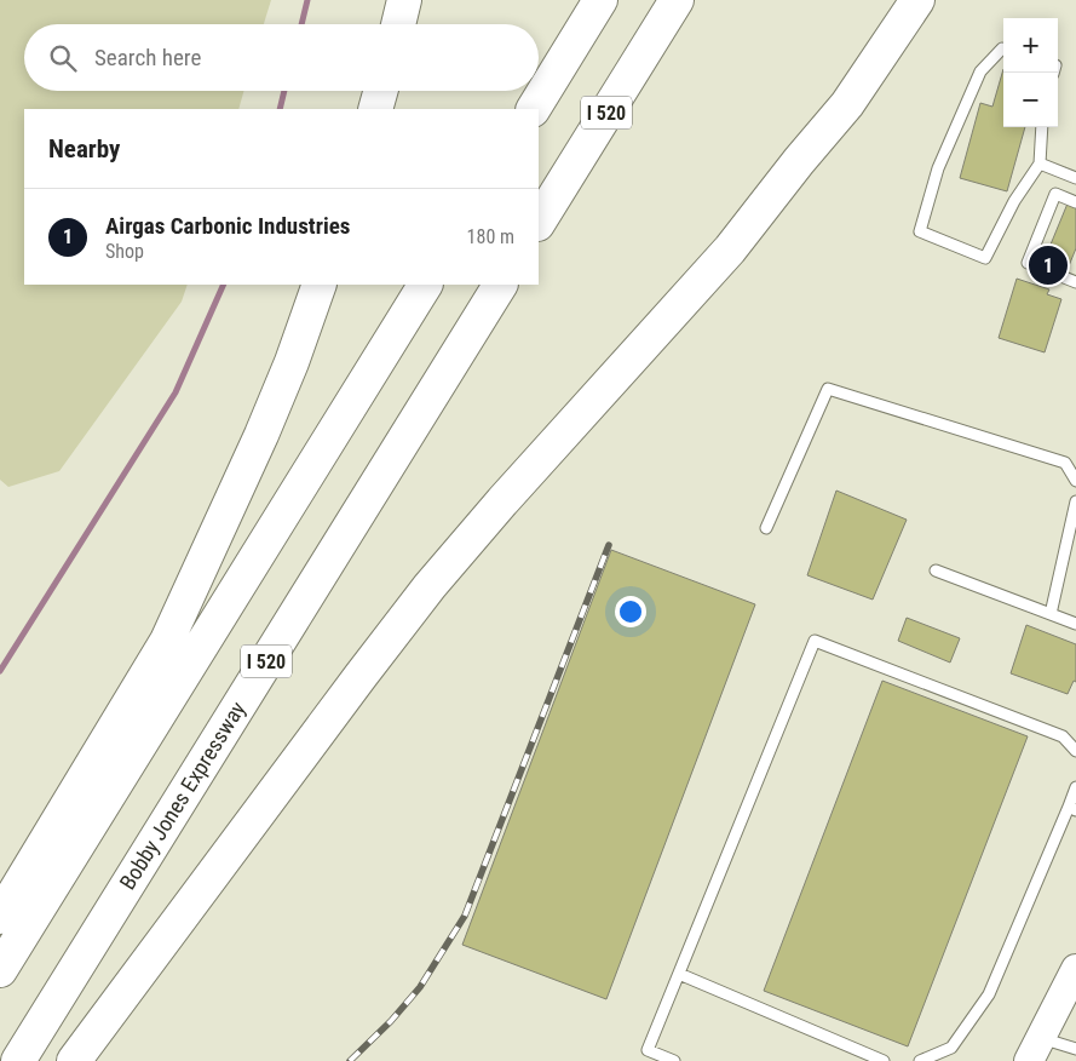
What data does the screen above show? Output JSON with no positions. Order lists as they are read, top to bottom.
{
  "streets": {
    "highway": ["I 520", "Bobby Jones Expressway"]
  },
  "page": {
    "map_buttons": ["+", "−"],
    "search": "Search here",
    "heading": "Nearby",
    "list": [
      {
        "mark": "1",
        "name": "Airgas Carbonic Industries",
        "note": "Shop",
        "value": "180 m"
      }
    ],
    "pins": "1"
  }
}
